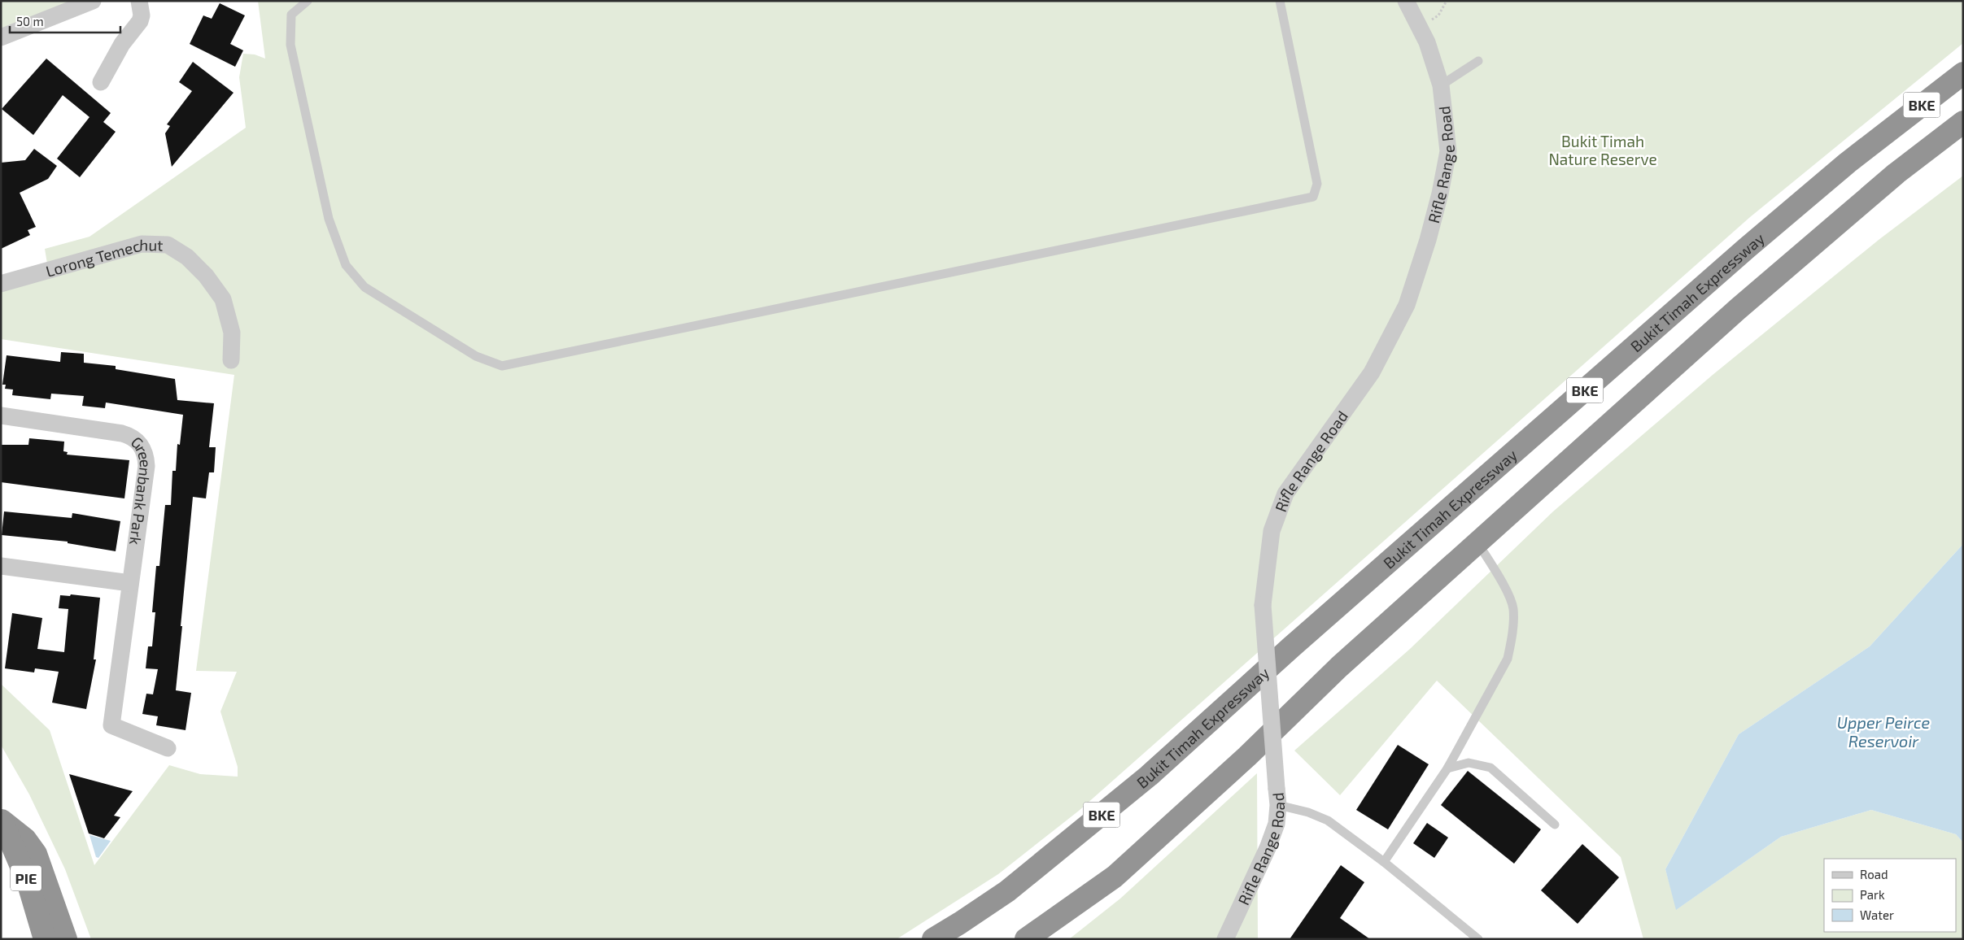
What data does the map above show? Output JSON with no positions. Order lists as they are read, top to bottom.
{
  "streets": {
    "highway": ["BKE", "Bukit Timah Expressway", "PIE"],
    "street": ["Rifle Range Road", "Lorong Temechut", "Greenbank Park"]
  },
  "water": ["Upper Peirce Reservoir"],
  "parks": ["Bukit Timah Nature Reserve"],
  "legend": ["Road", "Park", "Water"],
  "scale_bar": "50 m"
}
